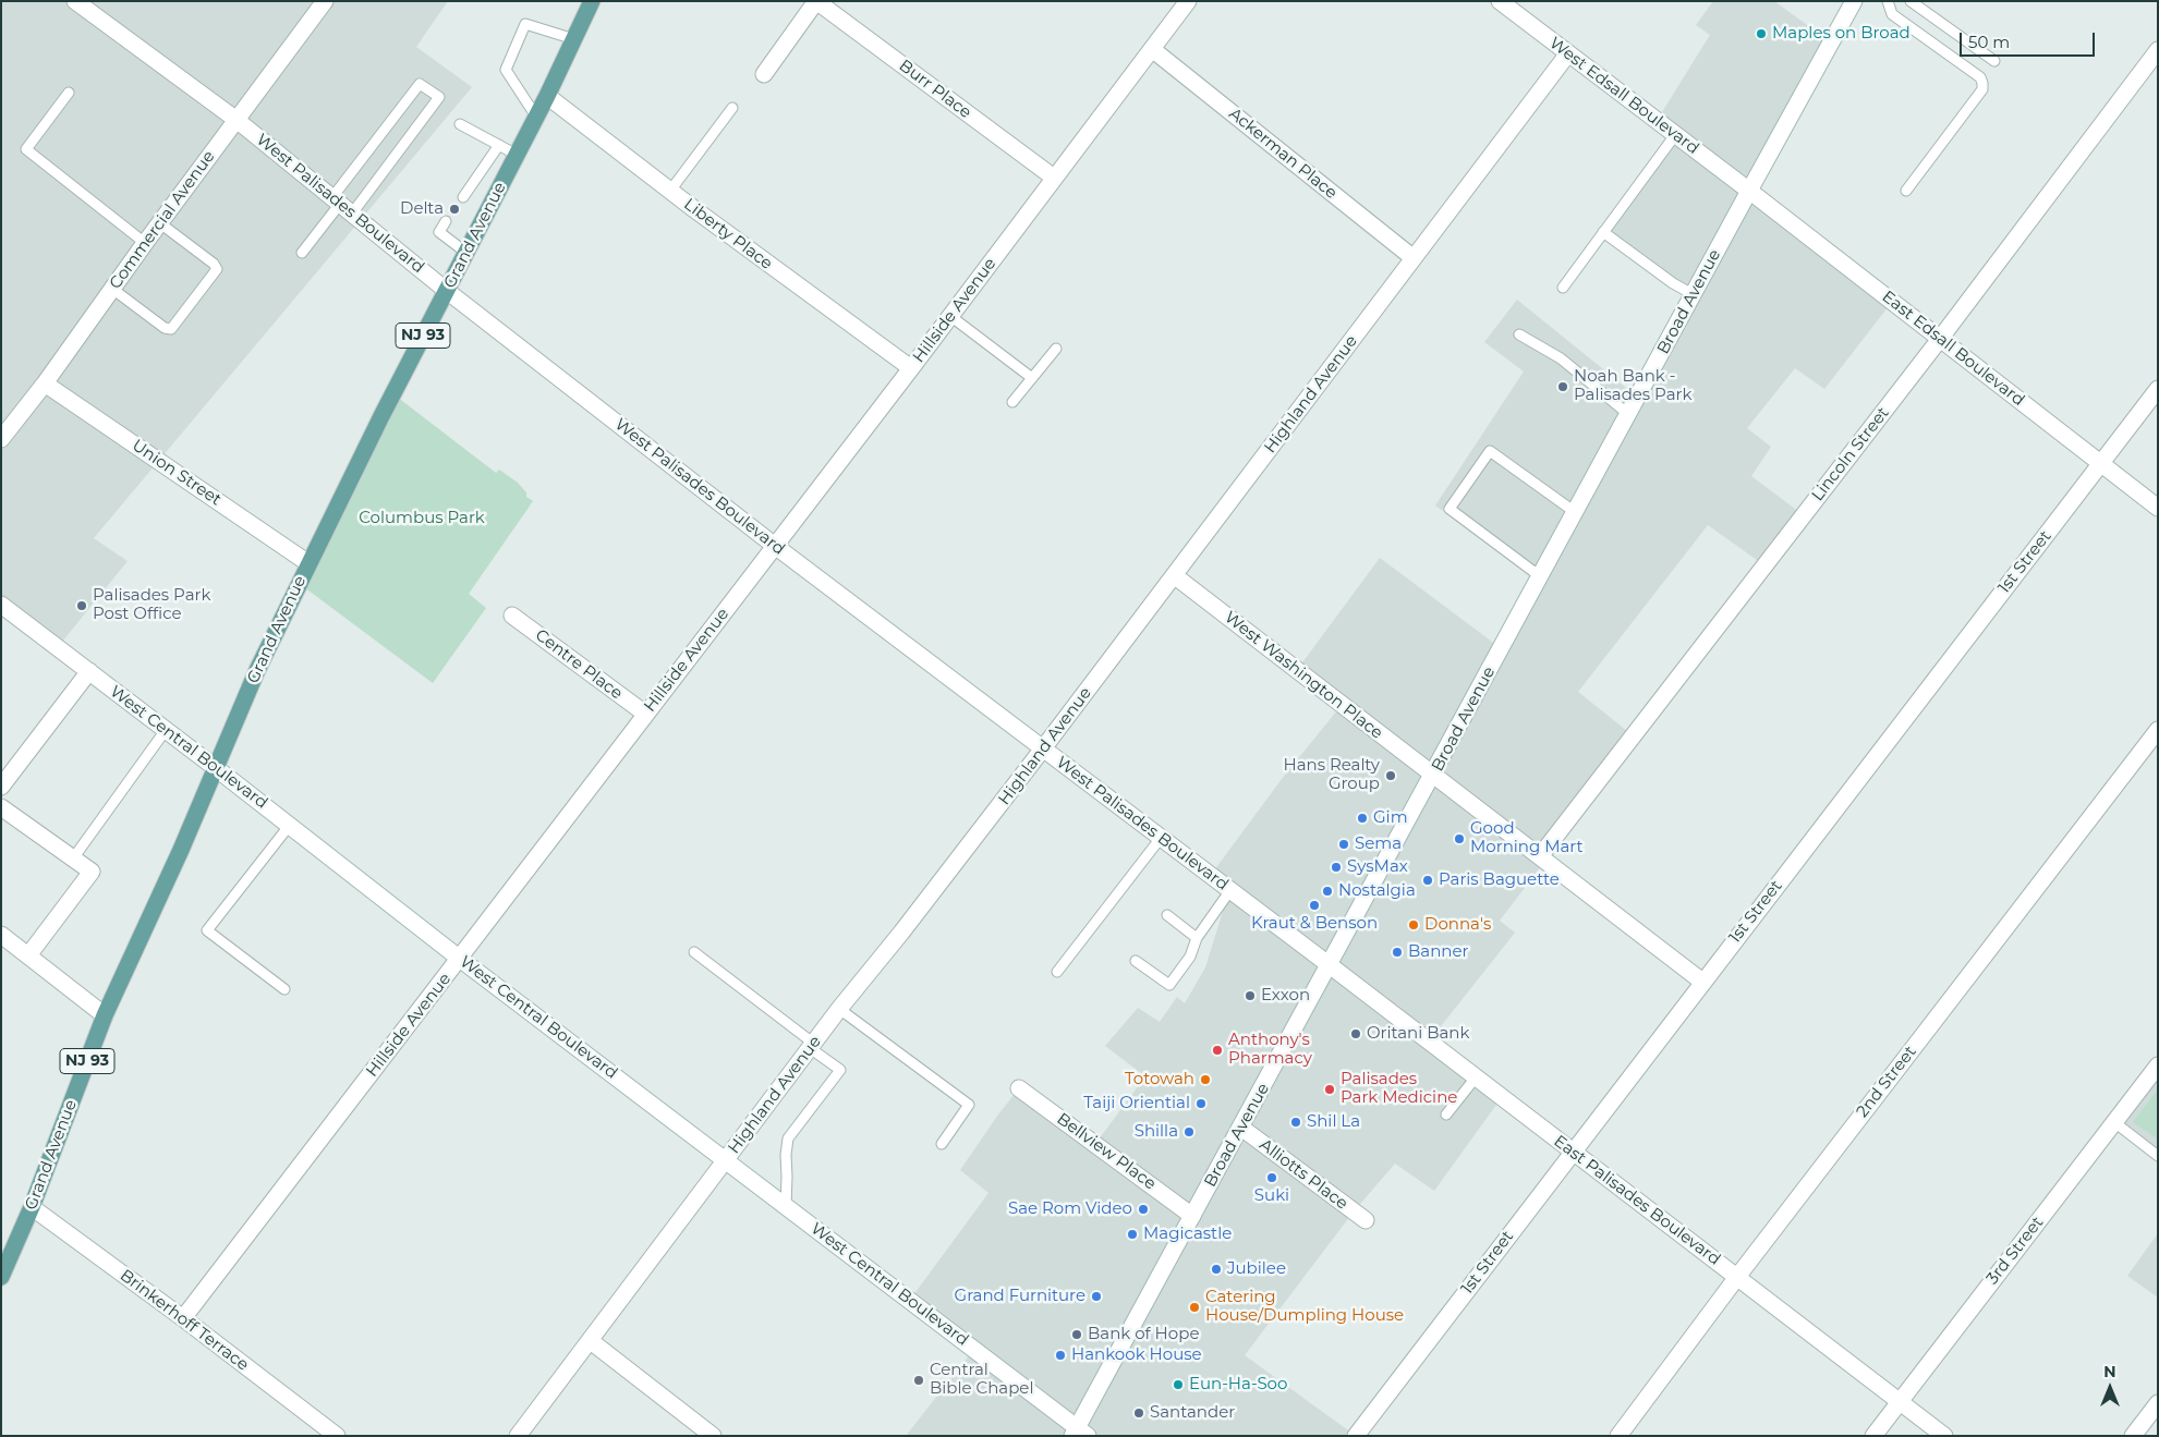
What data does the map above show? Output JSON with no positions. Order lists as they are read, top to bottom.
{
  "streets": {
    "main road": ["Grand Avenue", "NJ 93"],
    "street": [
      "Burr Place",
      "West Edsall Boulevard",
      "Ackerman Place",
      "West Palisades Boulevard",
      "Commercial Avenue",
      "Liberty Place",
      "Broad Avenue",
      "Hillside Avenue",
      "East Edsall Boulevard",
      "Highland Avenue",
      "Lincoln Street",
      "Union Street",
      "1st Street",
      "Centre Place",
      "West Washington Place",
      "West Central Boulevard",
      "2nd Street",
      "Bellview Place",
      "Alliotts Place",
      "East Palisades Boulevard",
      "3rd Street",
      "Brinkerhoff Terrace"
    ]
  },
  "crossings": [
    ["Burr Place", "Hillside Avenue"],
    ["West Edsall Boulevard", "Broad Avenue"],
    ["West Edsall Boulevard", "East Edsall Boulevard"],
    ["West Edsall Boulevard", "Highland Avenue"],
    ["Ackerman Place", "Hillside Avenue"],
    ["Ackerman Place", "Highland Avenue"],
    ["West Palisades Boulevard", "Commercial Avenue"],
    ["West Palisades Boulevard", "Grand Avenue"],
    ["West Palisades Boulevard", "Broad Avenue"],
    ["West Palisades Boulevard", "Hillside Avenue"],
    ["West Palisades Boulevard", "Highland Avenue"],
    ["West Palisades Boulevard", "East Palisades Boulevard"],
    ["Commercial Avenue", "Union Street"],
    ["Liberty Place", "Grand Avenue"],
    ["Liberty Place", "Hillside Avenue"],
    ["Grand Avenue", "Union Street"],
    ["Grand Avenue", "West Central Boulevard"],
    ["Grand Avenue", "Brinkerhoff Terrace"],
    ["Broad Avenue", "East Edsall Boulevard"],
    ["Broad Avenue", "West Washington Place"],
    ["Broad Avenue", "West Central Boulevard"],
    ["Broad Avenue", "Bellview Place"],
    ["Broad Avenue", "Alliotts Place"],
    ["Broad Avenue", "East Palisades Boulevard"],
    ["Hillside Avenue", "Centre Place"],
    ["Hillside Avenue", "West Central Boulevard"],
    ["Hillside Avenue", "Brinkerhoff Terrace"],
    ["East Edsall Boulevard", "Lincoln Street"],
    ["East Edsall Boulevard", "1st Street"],
    ["Highland Avenue", "West Washington Place"],
    ["Highland Avenue", "West Central Boulevard"],
    ["Lincoln Street", "West Washington Place"],
    ["1st Street", "West Washington Place"],
    ["1st Street", "East Palisades Boulevard"],
    ["2nd Street", "East Palisades Boulevard"],
    ["East Palisades Boulevard", "3rd Street"]
  ],
  "parks": ["Columbus Park"],
  "places": [
    "Maples on Broad",
    "Delta",
    "Noah Bank - Palisades Park",
    "Palisades Park Post Office",
    "Hans Realty Group",
    "Gim",
    "Good Morning Mart",
    "Sema",
    "SysMax",
    "Paris Baguette",
    "Nostalgia",
    "Kraut & Benson",
    "Donna's",
    "Banner",
    "Exxon",
    "Oritani Bank",
    "Anthony's Pharmacy",
    "Totowah",
    "Palisades Park Medicine",
    "Taiji Oriential",
    "Shil La",
    "Shilla",
    "Suki",
    "Sae Rom Video",
    "Magicastle",
    "Jubilee",
    "Grand Furniture",
    "Catering House/Dumpling House",
    "Bank of Hope",
    "Hankook House",
    "Central Bible Chapel",
    "Eun-Ha-Soo",
    "Santander"
  ],
  "scale_bar": "50 m",
  "north": "top"
}
